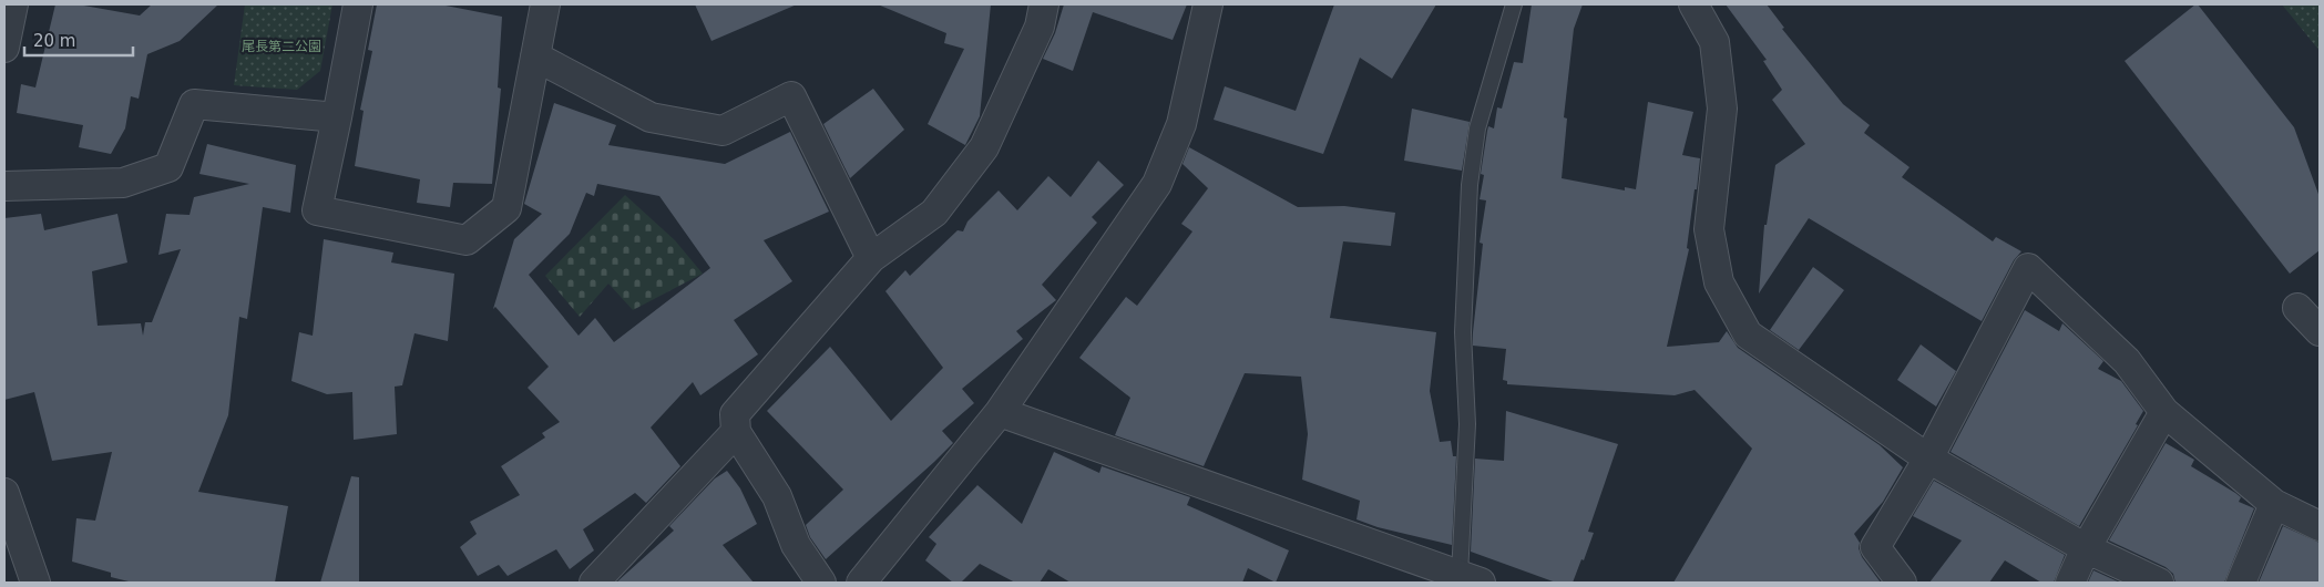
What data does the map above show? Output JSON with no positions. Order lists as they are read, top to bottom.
{
  "parks": ["尾長第二公園"],
  "scale_bar": "20 m"
}
